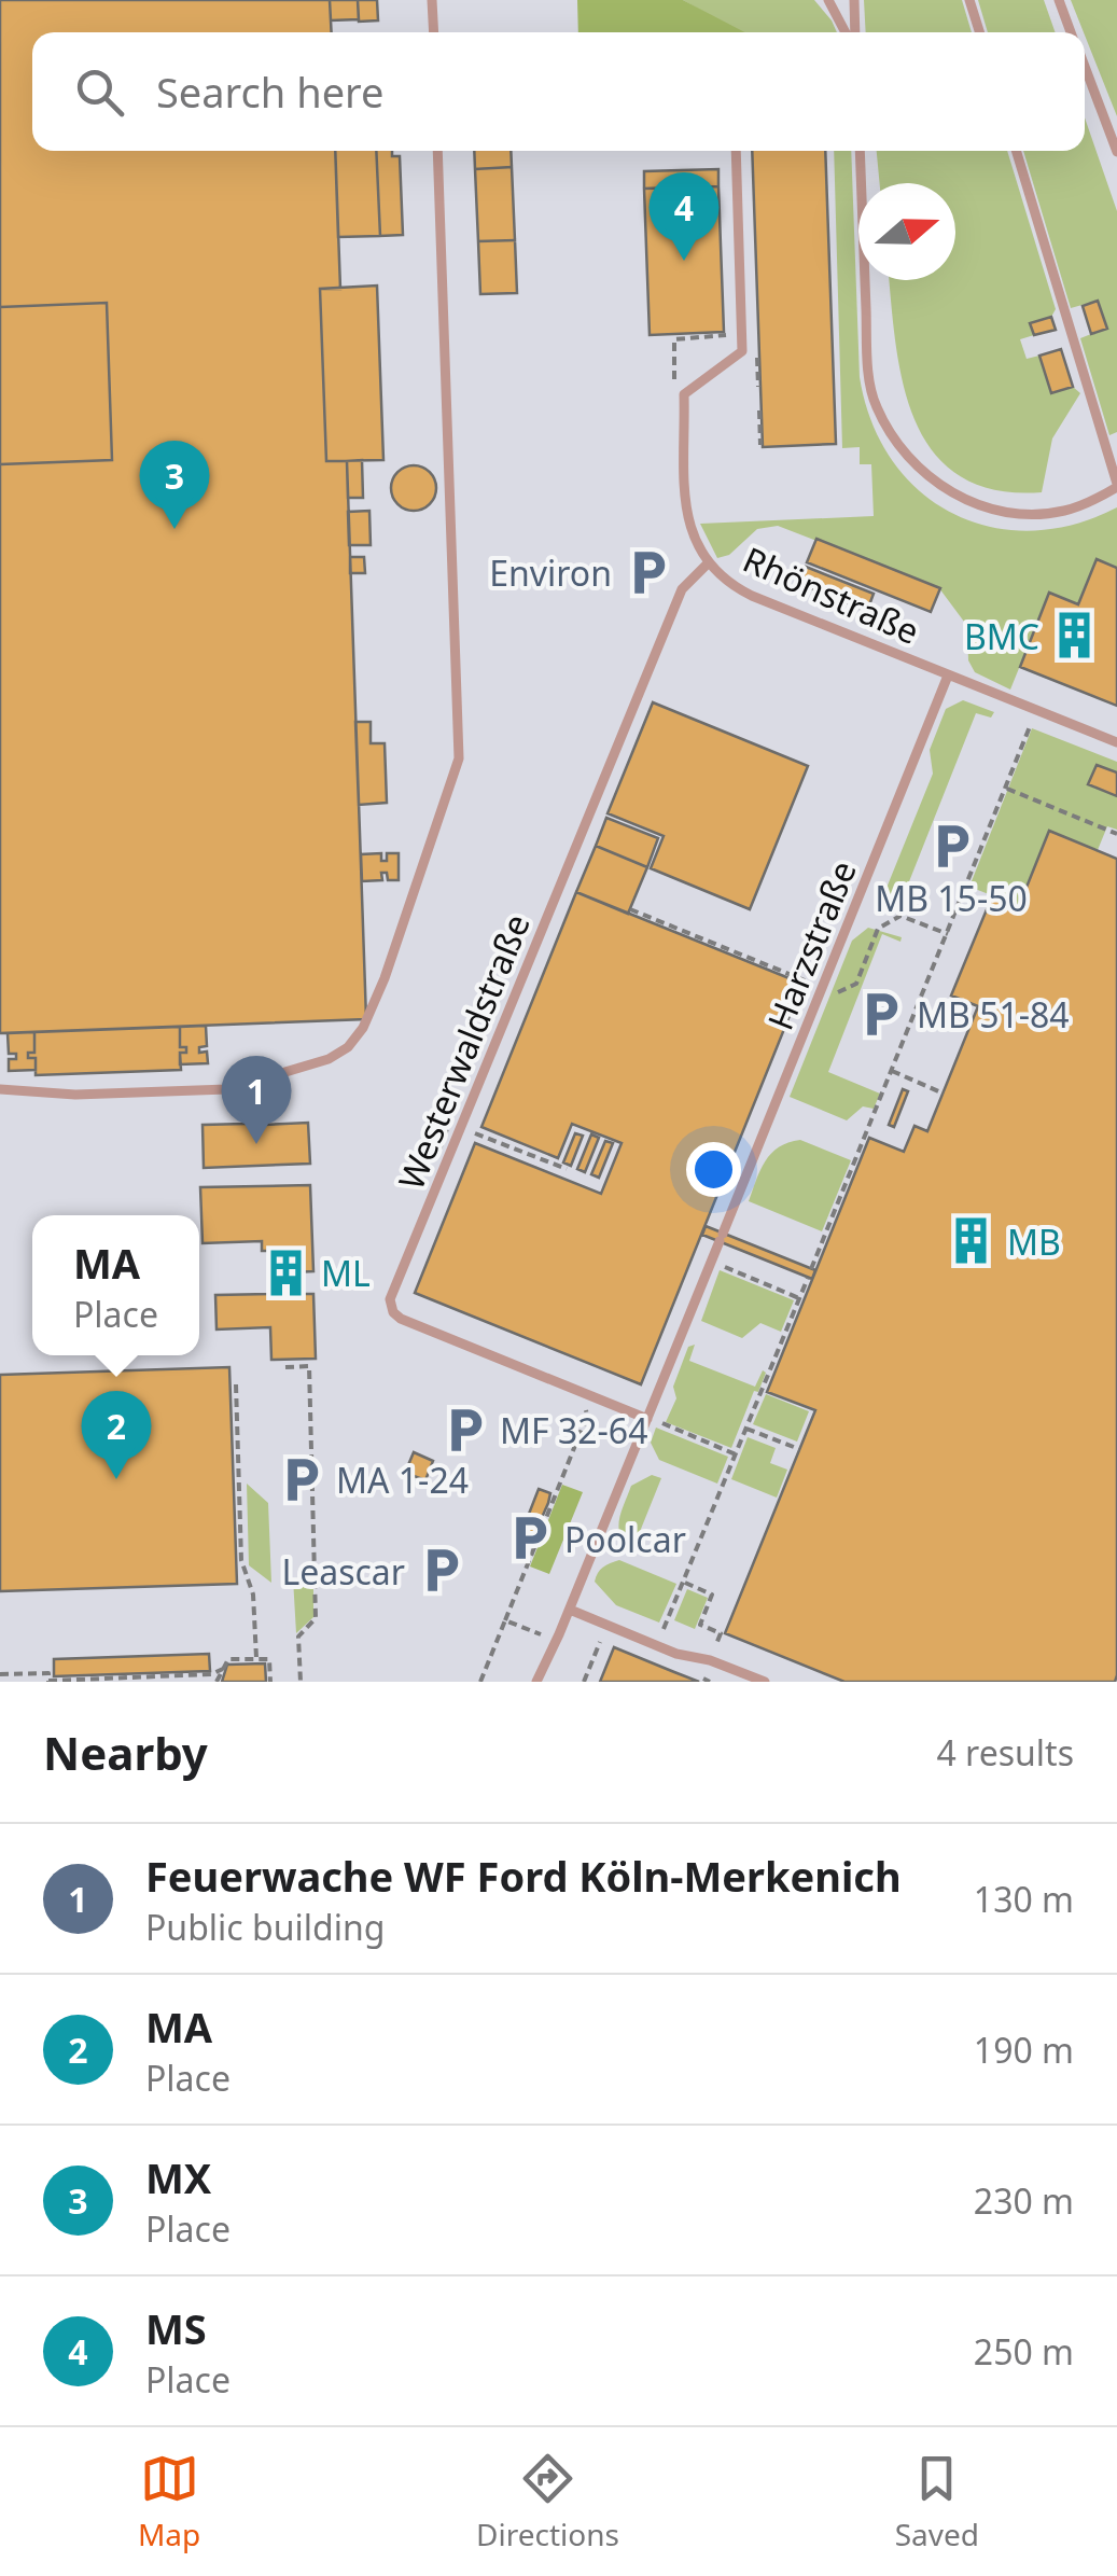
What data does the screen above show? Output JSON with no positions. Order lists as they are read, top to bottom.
{
  "streets": {
    "lane": ["Rhönstraße", "Harzstraße", "Westerwaldstraße"]
  },
  "crossings": [
    ["Rhönstraße", "Harzstraße"],
    ["Rhönstraße", "Westerwaldstraße"],
    ["Harzstraße", "Westerwaldstraße"]
  ],
  "places": {
    "parking": [
      "Environ",
      "MB 15-50",
      "MB 51-84",
      "MF 32-64",
      "MA 1-24",
      "Poolcar",
      "Leascar"
    ],
    "building": ["BMC", "MB", "ML"]
  },
  "north": "right",
  "page": {
    "search": "Search here",
    "pins": [
      "4",
      "3",
      "1",
      "2"
    ],
    "popup": ["MA", "Place"],
    "heading": ["Nearby", "4 results"],
    "list": [
      {
        "mark": "1",
        "name": "Feuerwache WF Ford Köln-Merkenich",
        "note": "Public building",
        "value": "130 m"
      },
      {
        "mark": "2",
        "name": "MA",
        "note": "Place",
        "value": "190 m"
      },
      {
        "mark": "3",
        "name": "MX",
        "note": "Place",
        "value": "230 m"
      },
      {
        "mark": "4",
        "name": "MS",
        "note": "Place",
        "value": "250 m"
      }
    ],
    "nav": ["Map", "Directions", "Saved"]
  }
}
